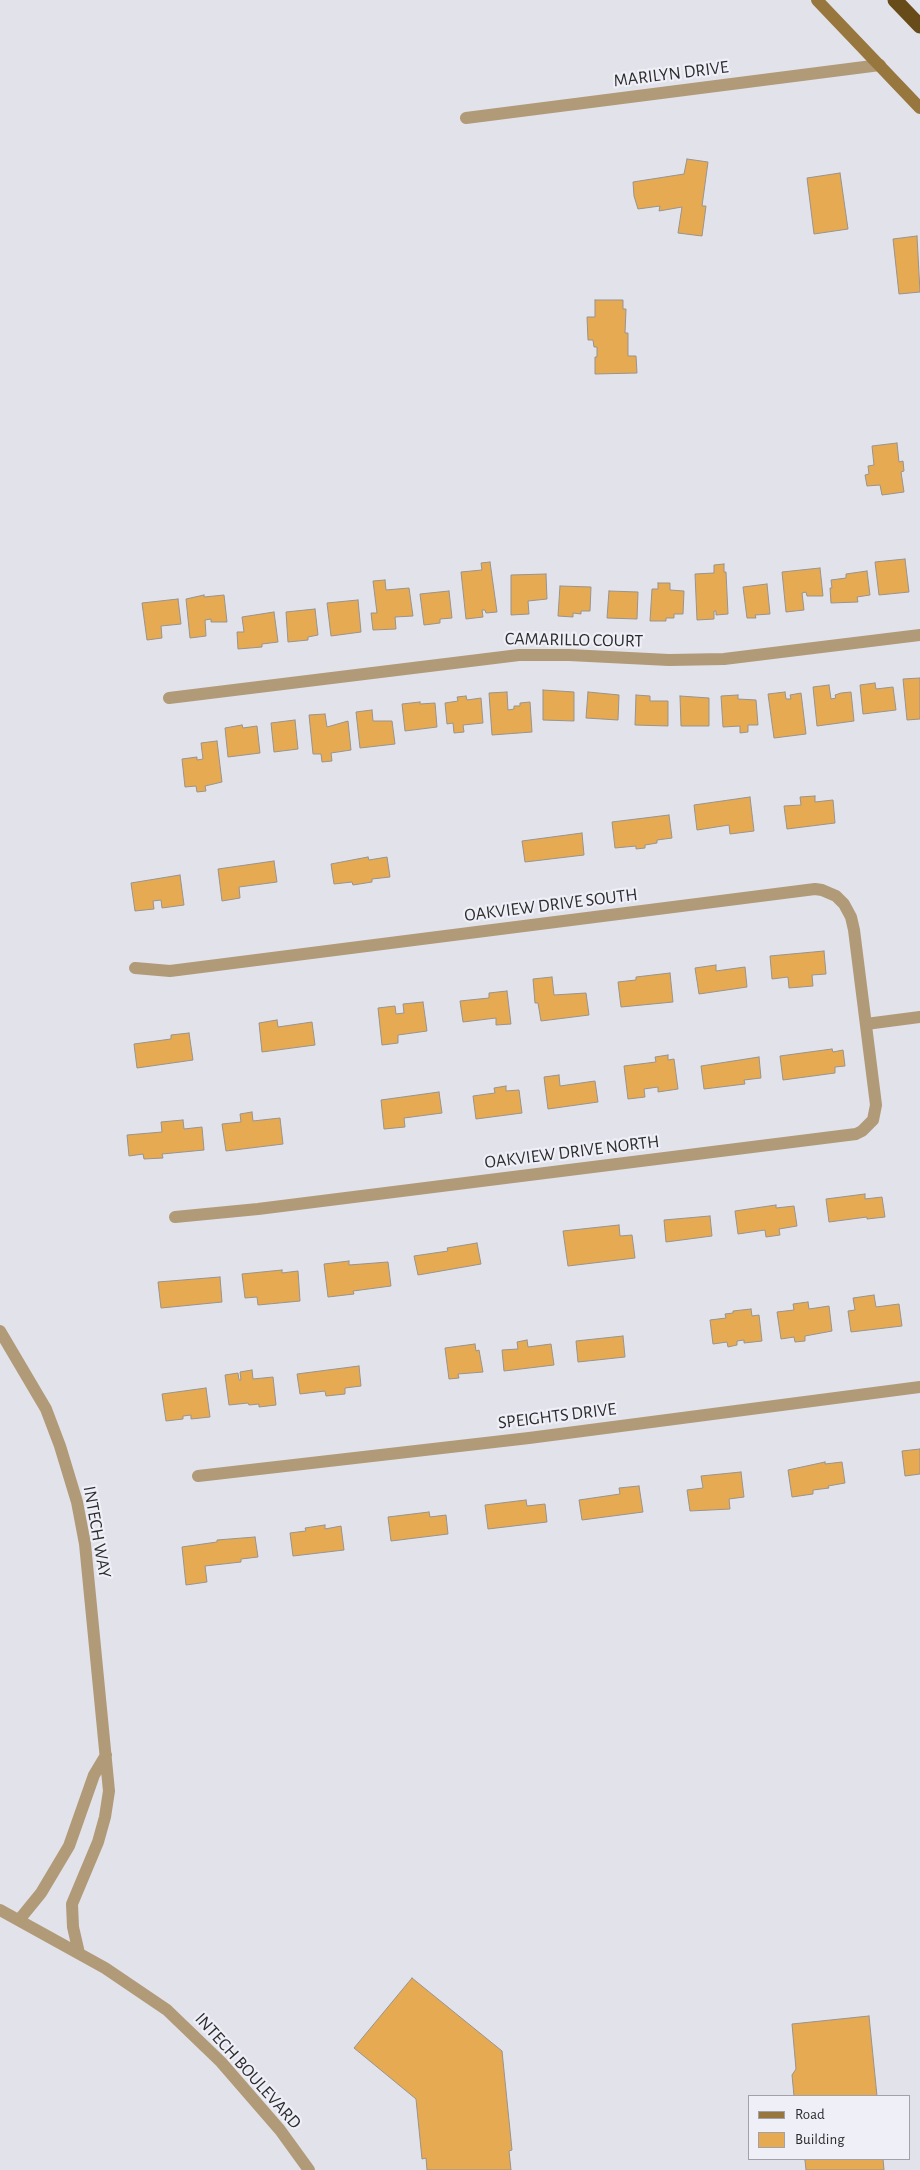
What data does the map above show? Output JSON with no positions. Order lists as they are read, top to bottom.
{
  "streets": {
    "street": [
      "MARILYN DRIVE",
      "CAMARILLO COURT",
      "OAKVIEW DRIVE SOUTH",
      "OAKVIEW DRIVE NORTH",
      "SPEIGHTS DRIVE",
      "INTECH WAY",
      "INTECH BOULEVARD"
    ]
  },
  "crossings": [
    ["OAKVIEW DRIVE SOUTH", "OAKVIEW DRIVE NORTH"],
    ["INTECH WAY", "INTECH BOULEVARD"]
  ],
  "legend": ["Road", "Building"]
}
